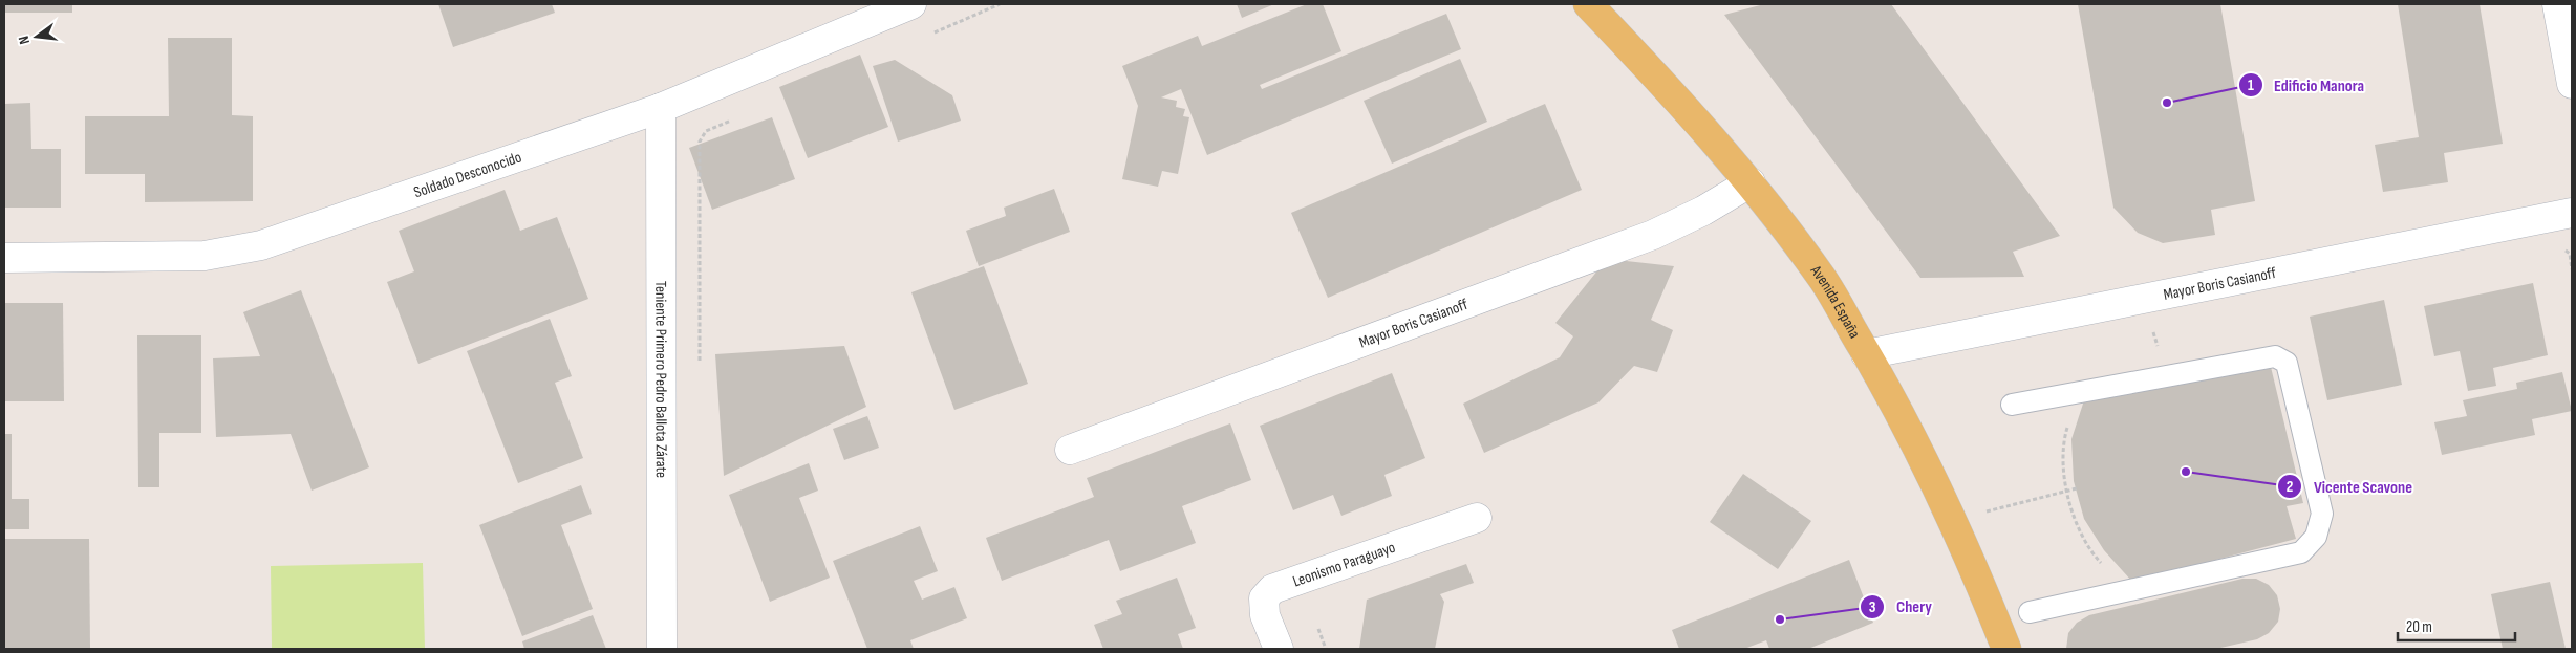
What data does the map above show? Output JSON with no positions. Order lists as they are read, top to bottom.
{
  "streets": {
    "main road": ["Avenida España"],
    "street": [
      "Soldado Desconocido",
      "Mayor Boris Casianoff",
      "Teniente Primero Pedro Ballota Zárate",
      "Leonismo Paraguayo"
    ]
  },
  "crossings": [
    ["Soldado Desconocido", "Teniente Primero Pedro Ballota Zárate"],
    ["Mayor Boris Casianoff", "Avenida España"]
  ],
  "places": ["Edificio Manora", "Vicente Scavone", "Chery"],
  "scale_bar": "20 m",
  "north": "left"
}
